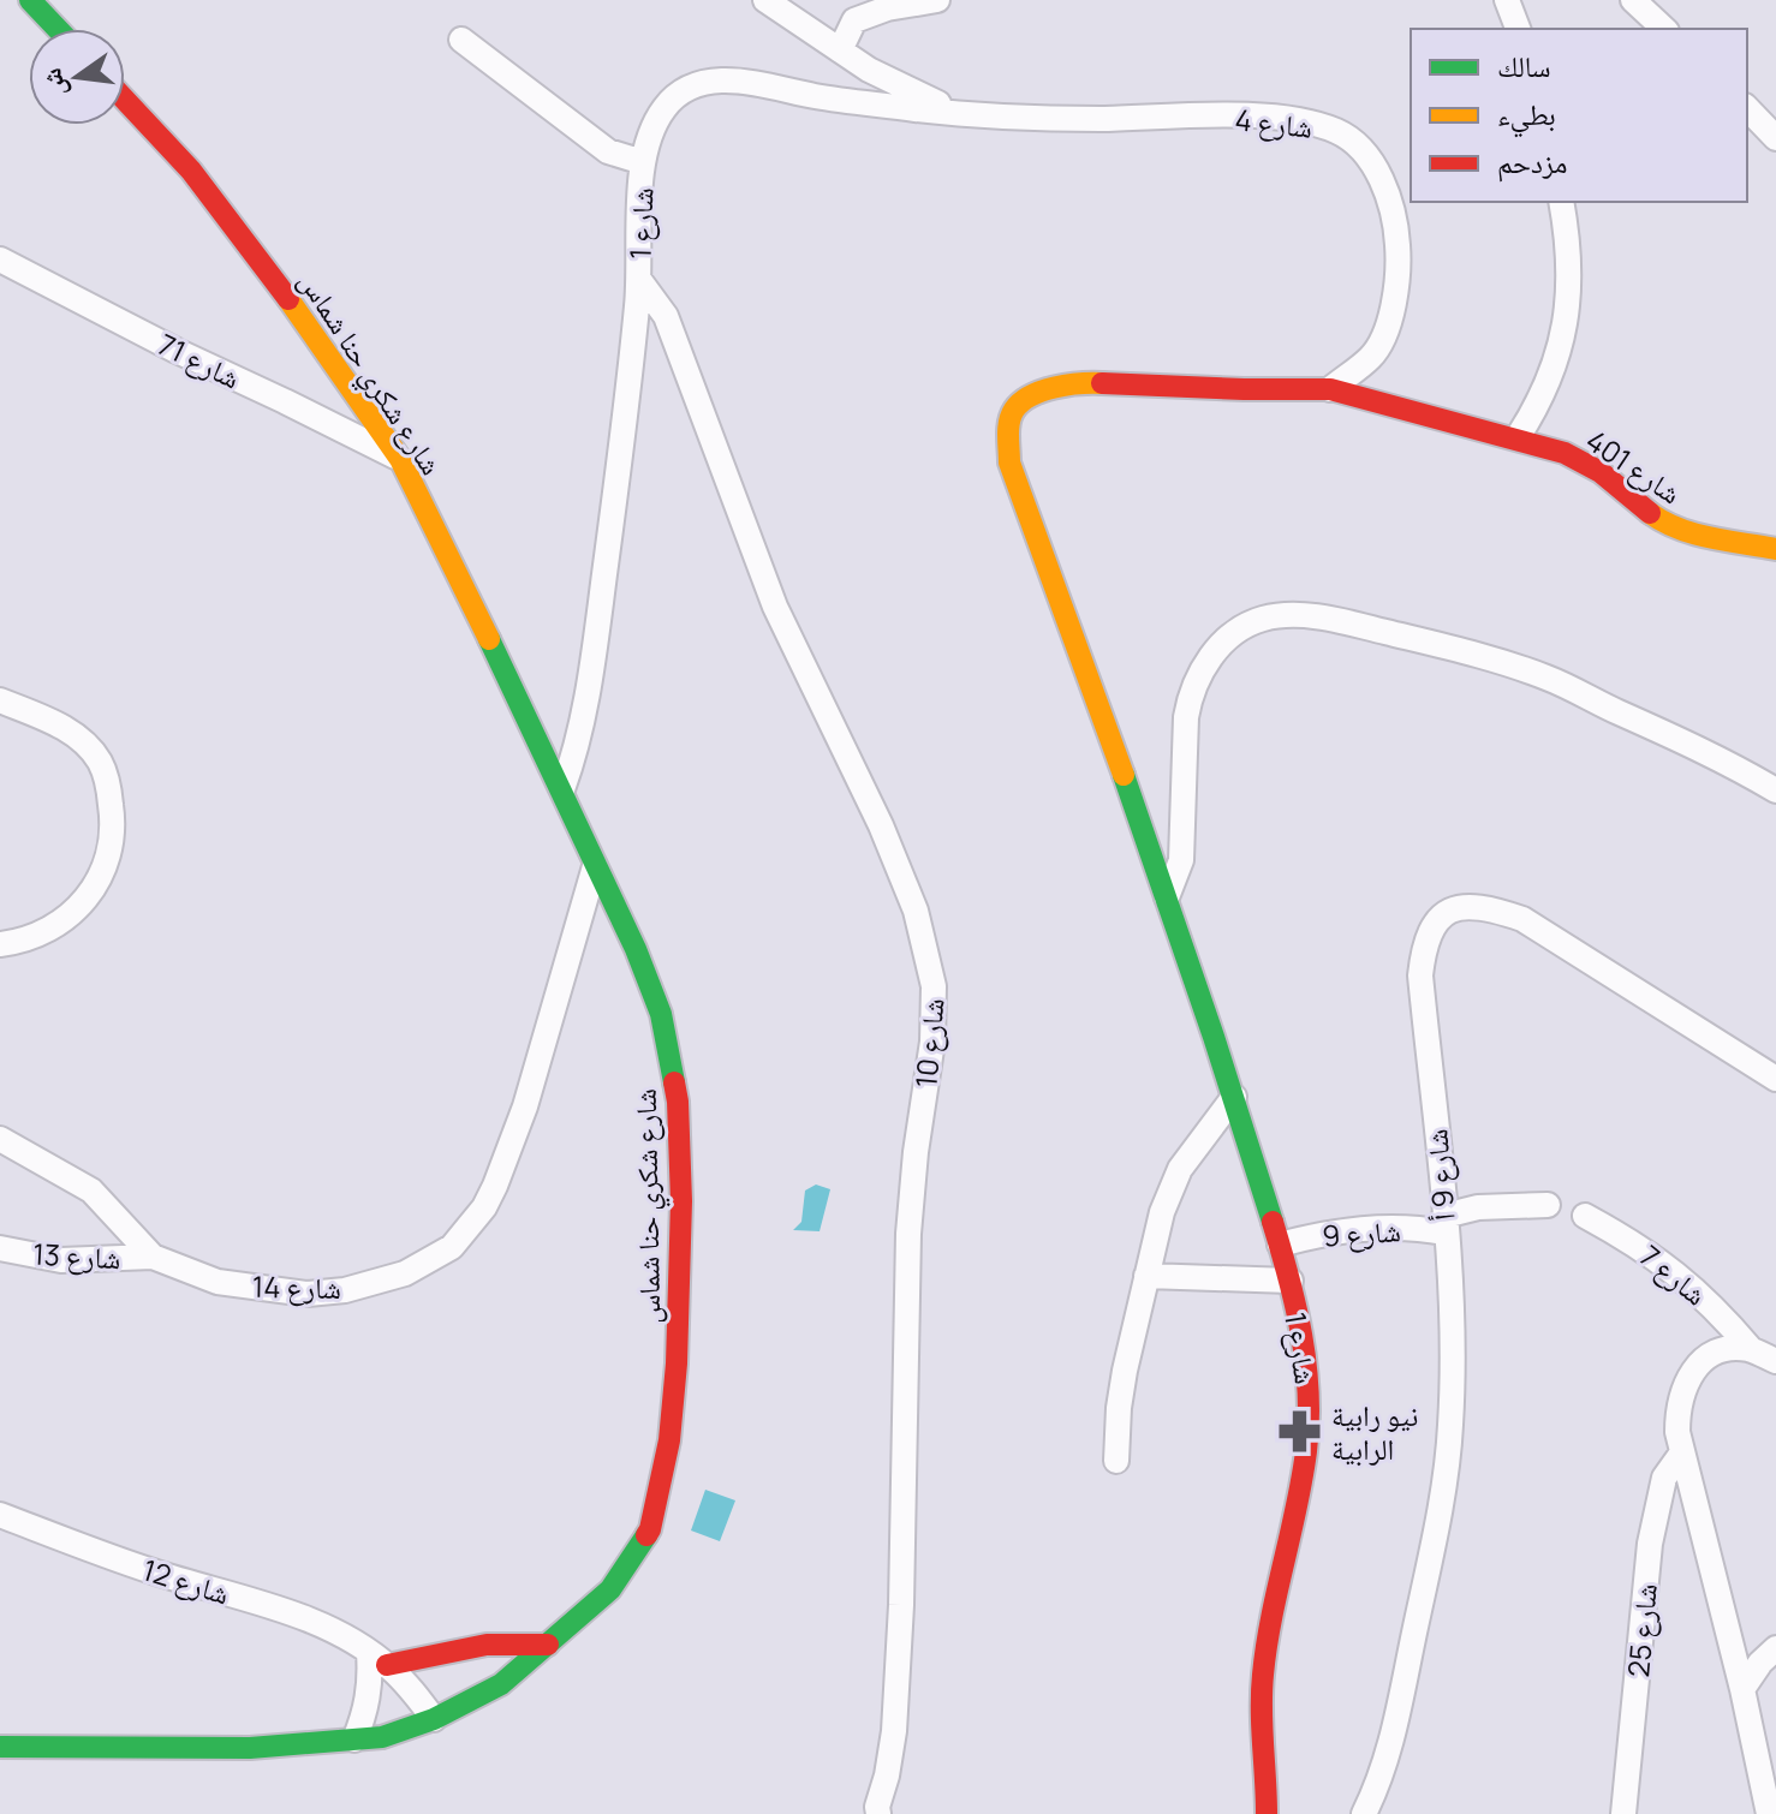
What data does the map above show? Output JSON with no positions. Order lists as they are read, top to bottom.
{
  "streets": {
    "street": [
      "شارع 4",
      "شارع 1",
      "شارع 71",
      "شارع شكري حنا شماس",
      "شارع 401",
      "شارع 10",
      "شارع 9 أ",
      "شارع 9",
      "شارع 13",
      "شارع 7",
      "شارع 14",
      "شارع 12",
      "شارع 25"
    ]
  },
  "crossings": [
    ["شارع 4", "شارع 1"],
    ["شارع 4", "شارع 401"],
    ["شارع 1", "شارع شكري حنا شماس"],
    ["شارع 1", "شارع 401"],
    ["شارع 1", "شارع 10"],
    ["شارع 1", "شارع 9"],
    ["شارع 71", "شارع شكري حنا شماس"],
    ["شارع شكري حنا شماس", "شارع 14"],
    ["شارع شكري حنا شماس", "شارع 12"],
    ["شارع 9 أ", "شارع 9"],
    ["شارع 13", "شارع 14"]
  ],
  "places": {
    "pharmacy": ["نيو رابية الرابية"]
  },
  "legend": ["سالك", "بطيء", "مزدحم"],
  "north": "left"
}
